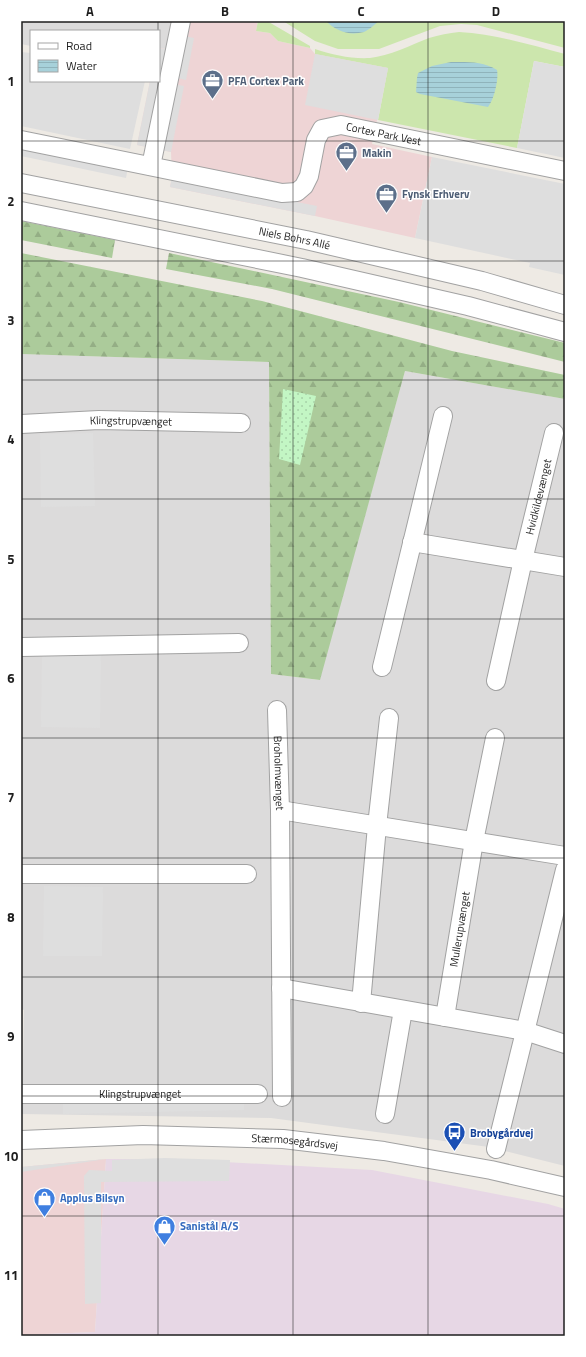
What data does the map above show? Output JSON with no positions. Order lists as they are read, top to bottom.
{
  "streets": {
    "street": [
      "Cortex Park Vest",
      "Niels Bohrs Allé",
      "Klingstrupvænget",
      "Hvidkildevænget",
      "Broholmvænget",
      "Mullerupvænget",
      "Stærmosegårdsvej"
    ]
  },
  "crossings": [
    ["Broholmvænget", "Mullerupvænget"]
  ],
  "places": {
    "office": ["PFA Cortex Park", "Makin", "Fynsk Erhverv"],
    "bus stop": ["Brobygårdvej"],
    "shop": ["Applus Bilsyn", "Sanistål A/S"]
  },
  "legend": ["Road", "Water"],
  "grid": {
    "columns": [
      "A",
      "B",
      "C",
      "D"
    ],
    "rows": [
      "1",
      "2",
      "3",
      "4",
      "5",
      "6",
      "7",
      "8",
      "9",
      "10",
      "11"
    ]
  }
}
